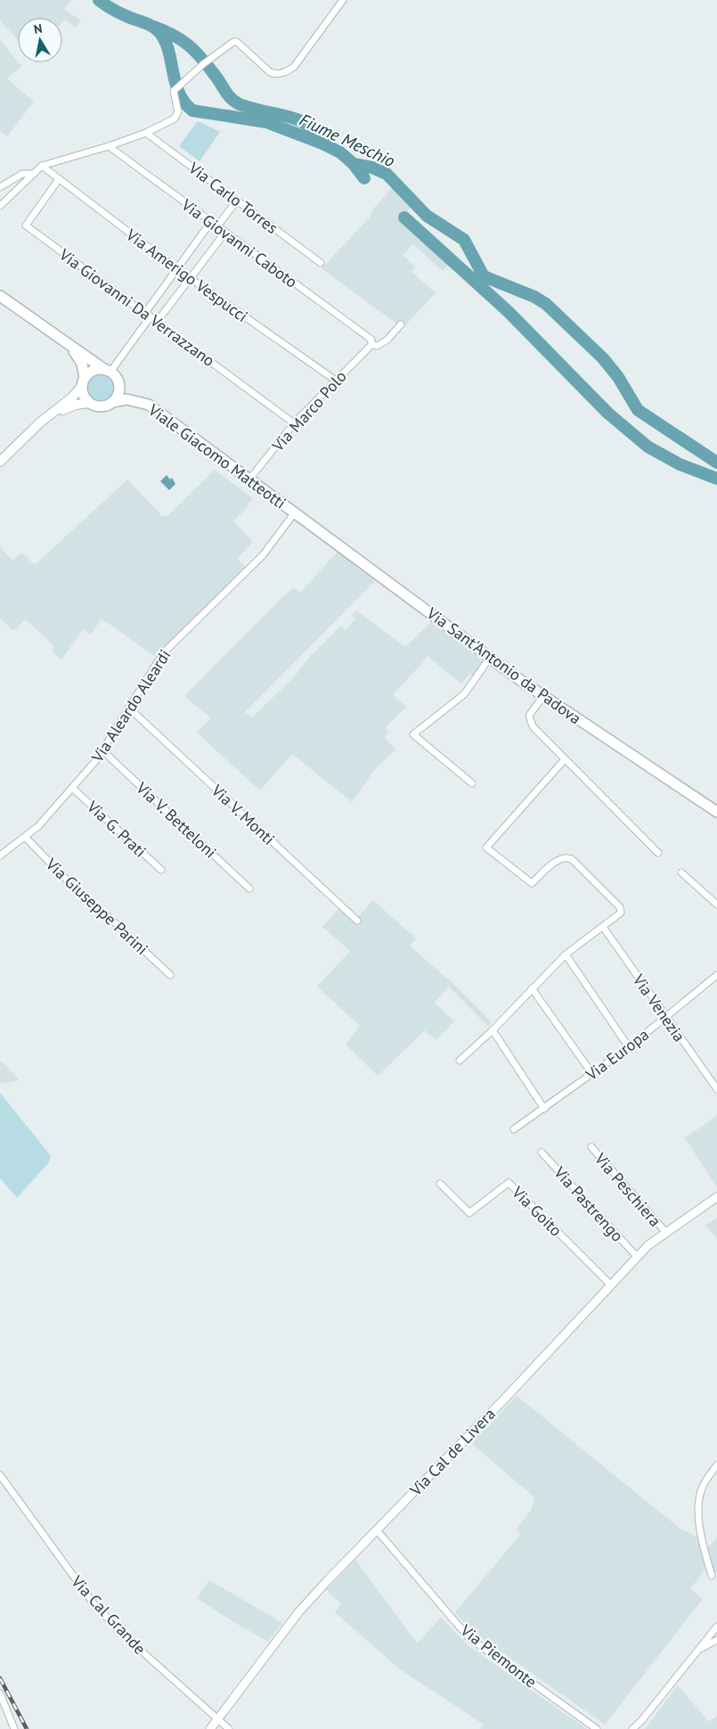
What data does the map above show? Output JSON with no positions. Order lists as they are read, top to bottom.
{
  "streets": {
    "main road": ["Viale Giacomo Matteotti", "Via Sant'Antonio da Padova"],
    "street": [
      "Via Carlo Torres",
      "Via Giovanni Caboto",
      "Via Amerigo Vespucci",
      "Via Giovanni Da Verrazzano",
      "Via Marco Polo",
      "Via Aleardo Aleardi",
      "Via V. Monti",
      "Via V. Betteloni",
      "Via G. Prati",
      "Via Giuseppe Parini",
      "Via Venezia",
      "Via Europa",
      "Via Peschiera",
      "Via Pastrengo",
      "Via Goito",
      "Via Cal de Livera",
      "Via Cal Grande",
      "Via Piemonte"
    ]
  },
  "crossings": [
    ["Via Giovanni Caboto", "Via Marco Polo"],
    ["Via Amerigo Vespucci", "Via Giovanni Da Verrazzano"],
    ["Via Amerigo Vespucci", "Via Marco Polo"],
    ["Via Giovanni Da Verrazzano", "Via Marco Polo"],
    ["Via Marco Polo", "Viale Giacomo Matteotti"],
    ["Viale Giacomo Matteotti", "Via Sant'Antonio da Padova"],
    ["Viale Giacomo Matteotti", "Via Aleardo Aleardi"],
    ["Via Sant'Antonio da Padova", "Via Aleardo Aleardi"],
    ["Via Aleardo Aleardi", "Via V. Monti"],
    ["Via Aleardo Aleardi", "Via V. Betteloni"],
    ["Via Aleardo Aleardi", "Via G. Prati"],
    ["Via Aleardo Aleardi", "Via Giuseppe Parini"],
    ["Via Venezia", "Via Europa"],
    ["Via Peschiera", "Via Cal de Livera"],
    ["Via Pastrengo", "Via Cal de Livera"],
    ["Via Goito", "Via Cal de Livera"],
    ["Via Cal de Livera", "Via Cal Grande"],
    ["Via Cal de Livera", "Via Piemonte"]
  ],
  "water": ["Fiume Meschio"],
  "north": "top"
}
